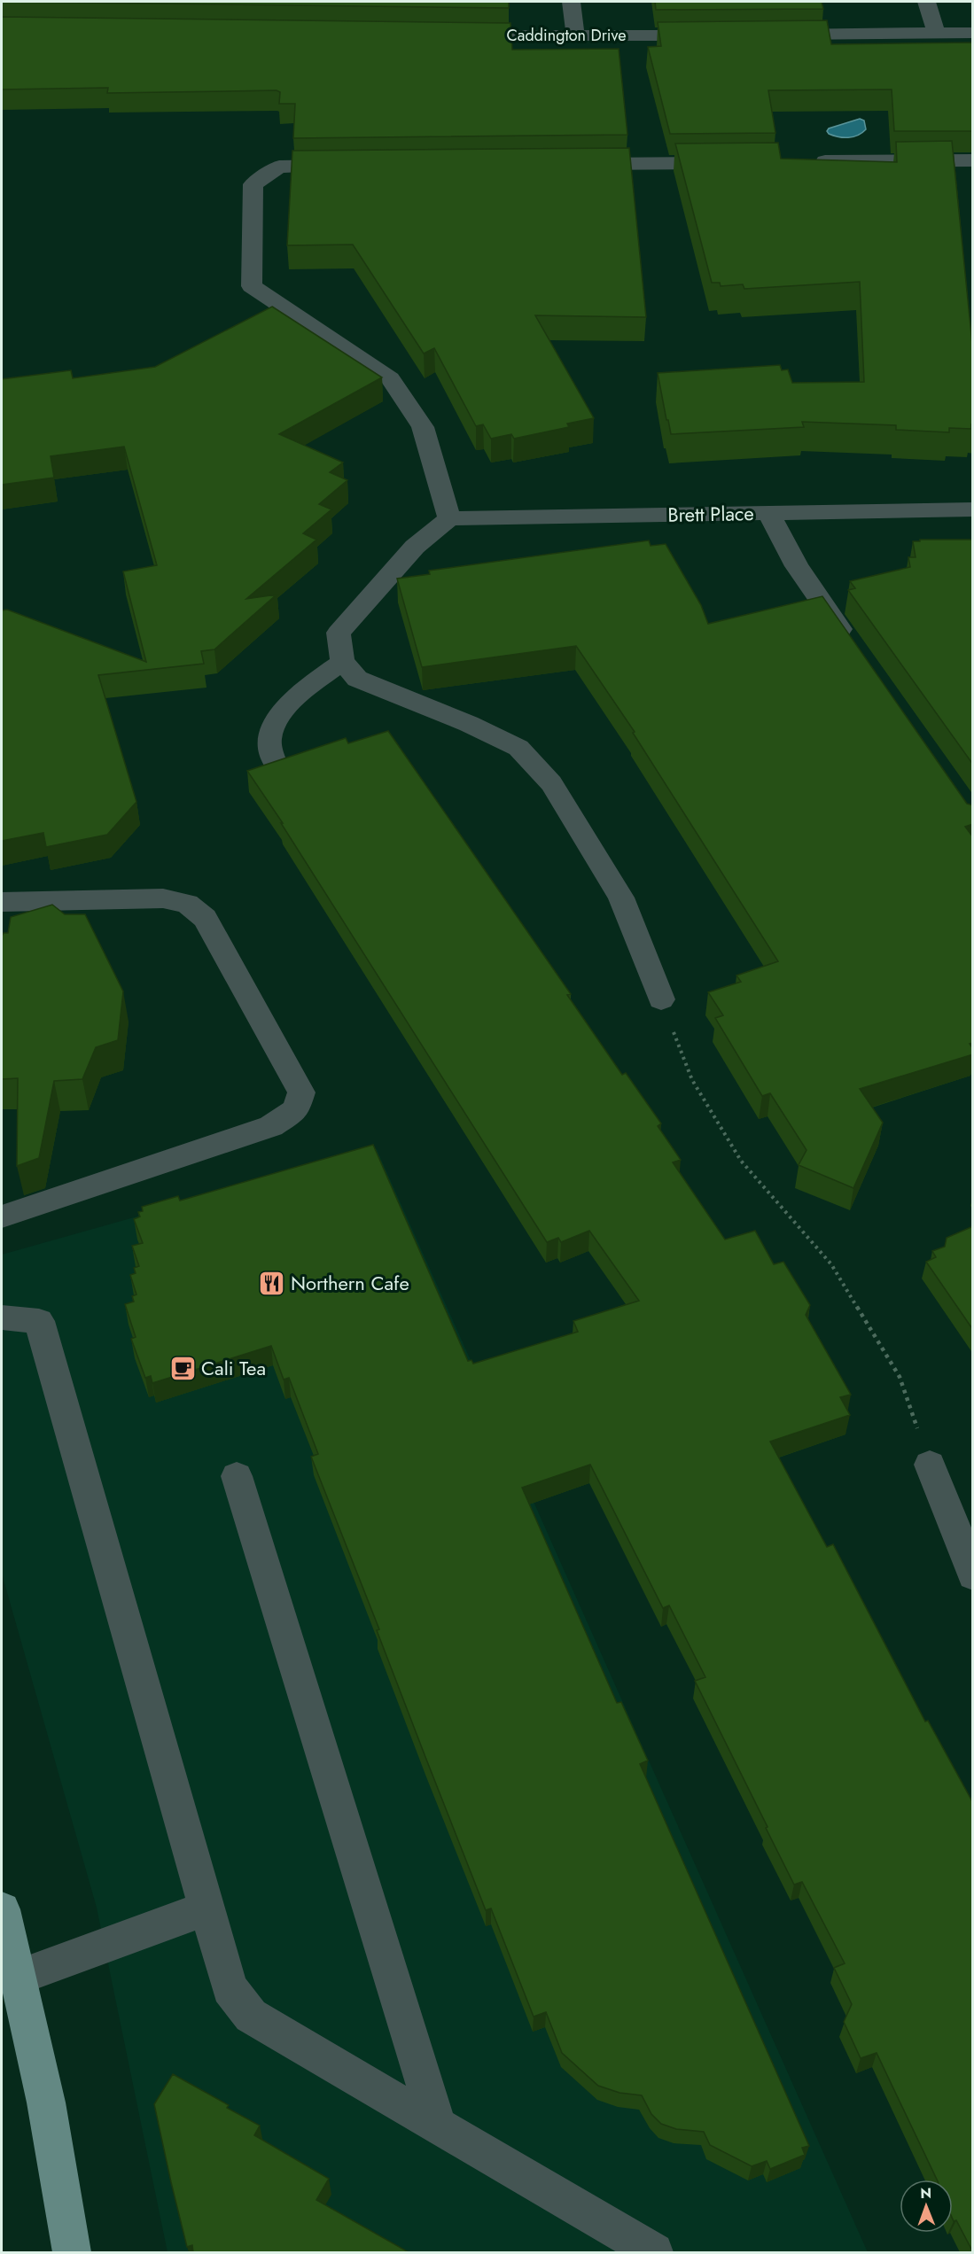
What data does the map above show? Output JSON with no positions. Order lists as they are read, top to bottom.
{
  "streets": {
    "street": ["Caddington Drive", "Brett Place"]
  },
  "places": {
    "restaurant": ["Northern Cafe"],
    "cafe": ["Cali Tea"]
  },
  "north": "top"
}
